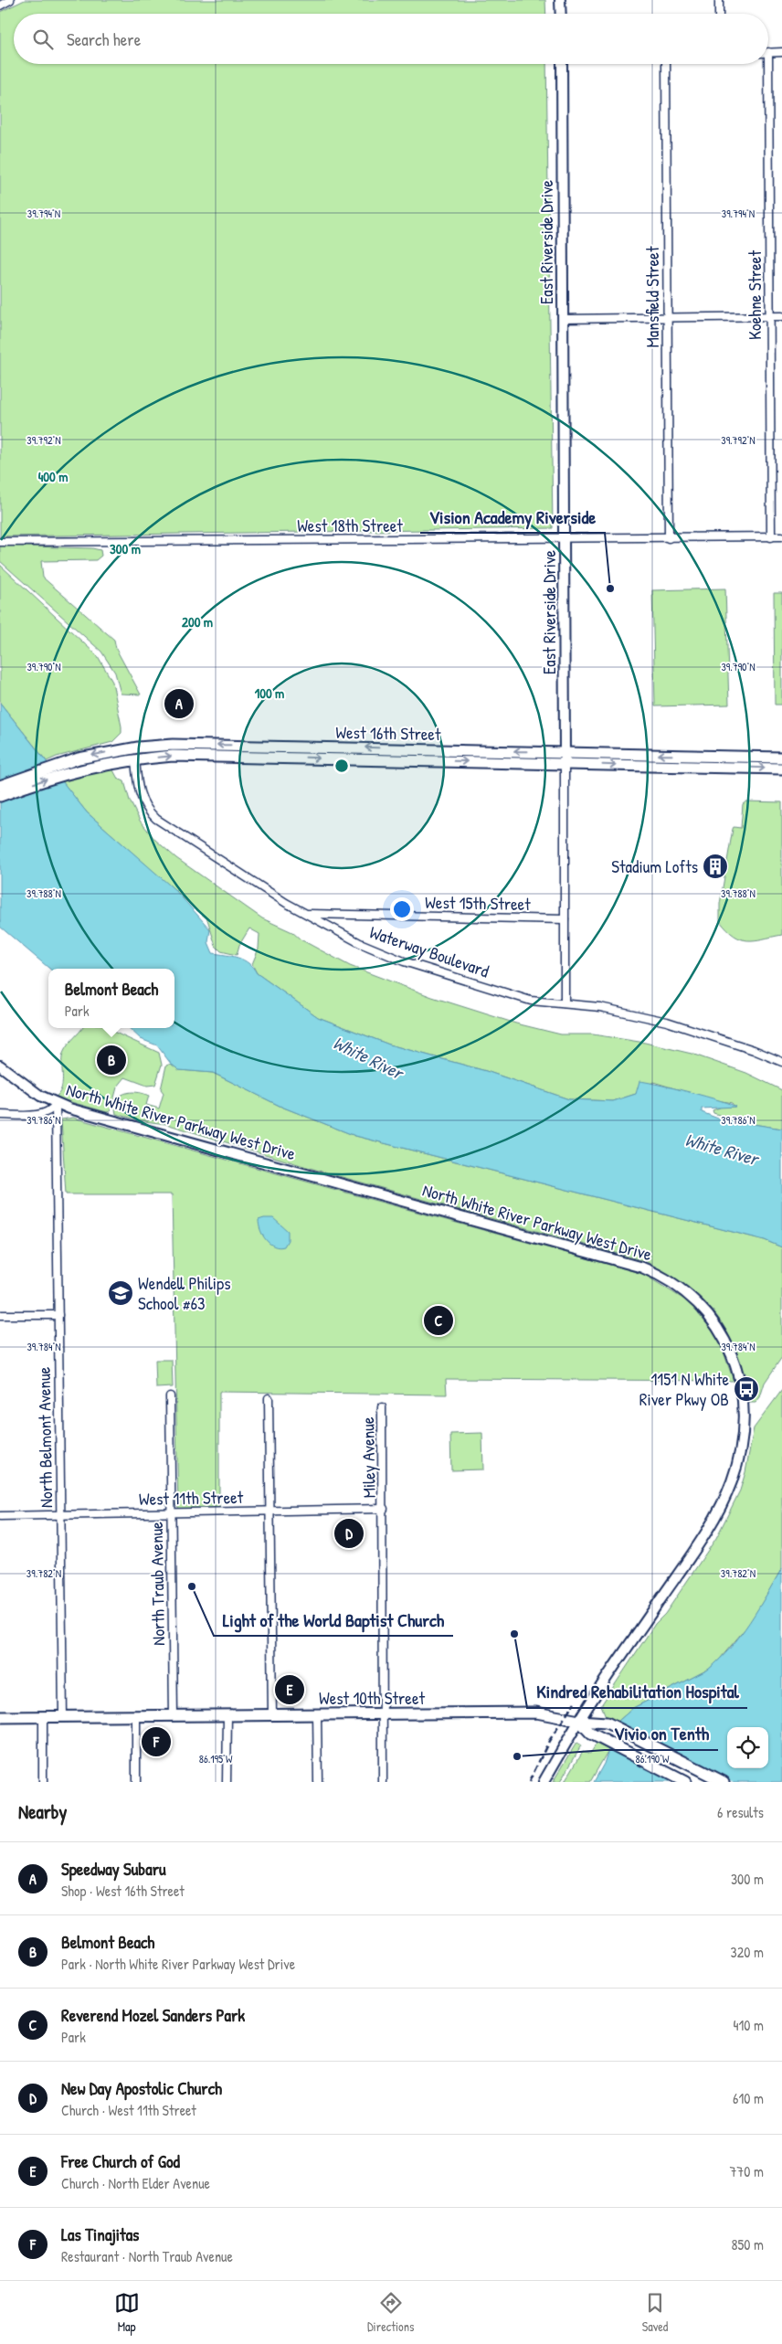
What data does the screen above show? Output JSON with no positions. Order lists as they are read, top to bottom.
{
  "streets": {
    "main road": [
      "East Riverside Drive",
      "West 16th Street",
      "North White River Parkway West Drive",
      "West 10th Street"
    ],
    "street": [
      "Koehne Street",
      "Mansfield Street",
      "West 18th Street",
      "West 15th Street",
      "Waterway Boulevard",
      "North Belmont Avenue",
      "Miley Avenue",
      "West 11th Street",
      "North Traub Avenue"
    ]
  },
  "crossings": [
    ["East Riverside Drive", "West 18th Street"],
    ["East Riverside Drive", "West 16th Street"],
    ["East Riverside Drive", "West 15th Street"],
    ["East Riverside Drive", "Waterway Boulevard"],
    ["Koehne Street", "West 18th Street"],
    ["Mansfield Street", "West 18th Street"],
    ["West 16th Street", "Waterway Boulevard"],
    ["West 15th Street", "Waterway Boulevard"],
    ["North White River Parkway West Drive", "North Belmont Avenue"],
    ["North White River Parkway West Drive", "West 10th Street"],
    ["North Belmont Avenue", "West 11th Street"],
    ["North Belmont Avenue", "West 10th Street"],
    ["Miley Avenue", "West 11th Street"],
    ["Miley Avenue", "West 10th Street"],
    ["West 11th Street", "North Traub Avenue"],
    ["North Traub Avenue", "West 10th Street"]
  ],
  "water": ["White River"],
  "places": {
    "other": [
      "Vision Academy Riverside",
      "Light of the World Baptist Church",
      "Kindred Rehabilitation Hospital",
      "Vivio on Tenth"
    ],
    "building": ["Stadium Lofts"],
    "school or university": ["Wendell Philips School #63"],
    "bus stop": ["1151 N White River Pkwy OB"]
  },
  "page": {
    "search": "Search here",
    "pins": [
      "A",
      "B",
      "C",
      "D",
      "E",
      "F"
    ],
    "popup": ["Belmont Beach", "Park"],
    "heading": ["Nearby", "6 results"],
    "list": [
      {
        "mark": "A",
        "name": "Speedway Subaru",
        "note": "Shop · West 16th Street",
        "value": "300 m"
      },
      {
        "mark": "B",
        "name": "Belmont Beach",
        "note": "Park · North White River Parkway West Drive",
        "value": "320 m"
      },
      {
        "mark": "C",
        "name": "Reverend Mozel Sanders Park",
        "note": "Park",
        "value": "410 m"
      },
      {
        "mark": "D",
        "name": "New Day Apostolic Church",
        "note": "Church · West 11th Street",
        "value": "610 m"
      },
      {
        "mark": "E",
        "name": "Free Church of God",
        "note": "Church · North Elder Avenue",
        "value": "770 m"
      },
      {
        "mark": "F",
        "name": "Las Tinajitas",
        "note": "Restaurant · North Traub Avenue",
        "value": "850 m"
      }
    ],
    "nav": ["Map", "Directions", "Saved"]
  },
  "coordinates": [
    "39.794°N",
    "39.792°N",
    "39.790°N",
    "39.788°N",
    "39.786°N",
    "39.784°N",
    "39.782°N",
    "86.195°W",
    "86.190°W"
  ],
  "rings": [
    "400 m",
    "300 m",
    "200 m",
    "100 m"
  ]
}
